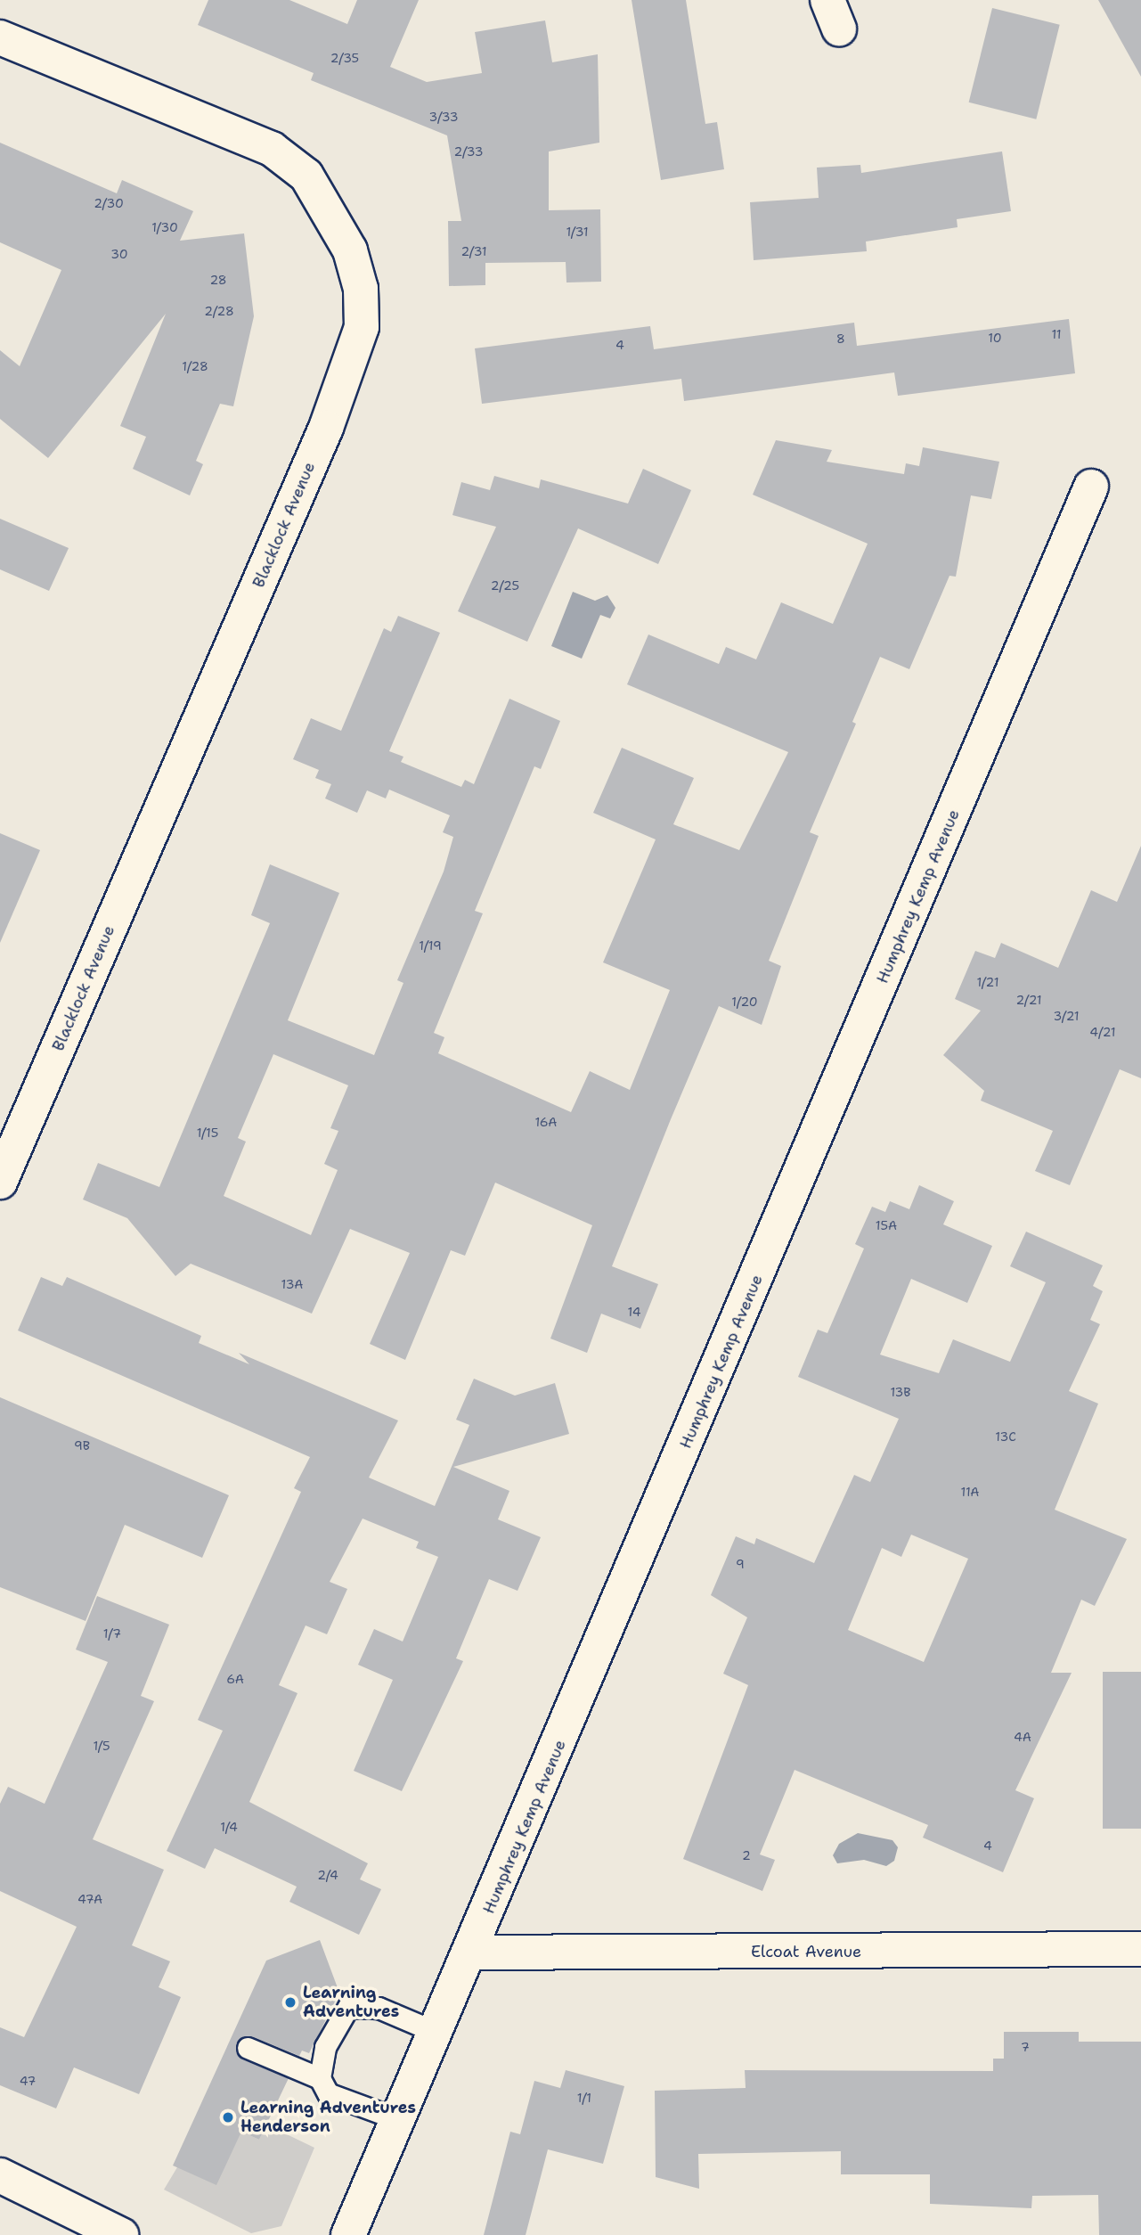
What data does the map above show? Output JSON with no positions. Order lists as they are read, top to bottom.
{
  "streets": {
    "street": ["Blacklock Avenue", "Humphrey Kemp Avenue", "Elcoat Avenue"]
  },
  "crossings": [
    ["Humphrey Kemp Avenue", "Elcoat Avenue"]
  ],
  "places": ["Learning Adventures", "Learning Adventures Henderson"],
  "house_numbers": [
    "2/35",
    "3/33",
    "2/33",
    "2/30",
    "1/30",
    "1/31",
    "2/31",
    "30",
    "28",
    "2/28",
    "11",
    "10",
    "8",
    "4",
    "1/28",
    "2/25",
    "1/19",
    "1/21",
    "2/21",
    "1/20",
    "3/21",
    "4/21",
    "16A",
    "1/15",
    "15A",
    "13A",
    "14",
    "13B",
    "13C",
    "9B",
    "11A",
    "9",
    "1/7",
    "6A",
    "4A",
    "1/5",
    "1/4",
    "4",
    "2",
    "2/4",
    "47A",
    "7",
    "47",
    "1/1"
  ]
}
